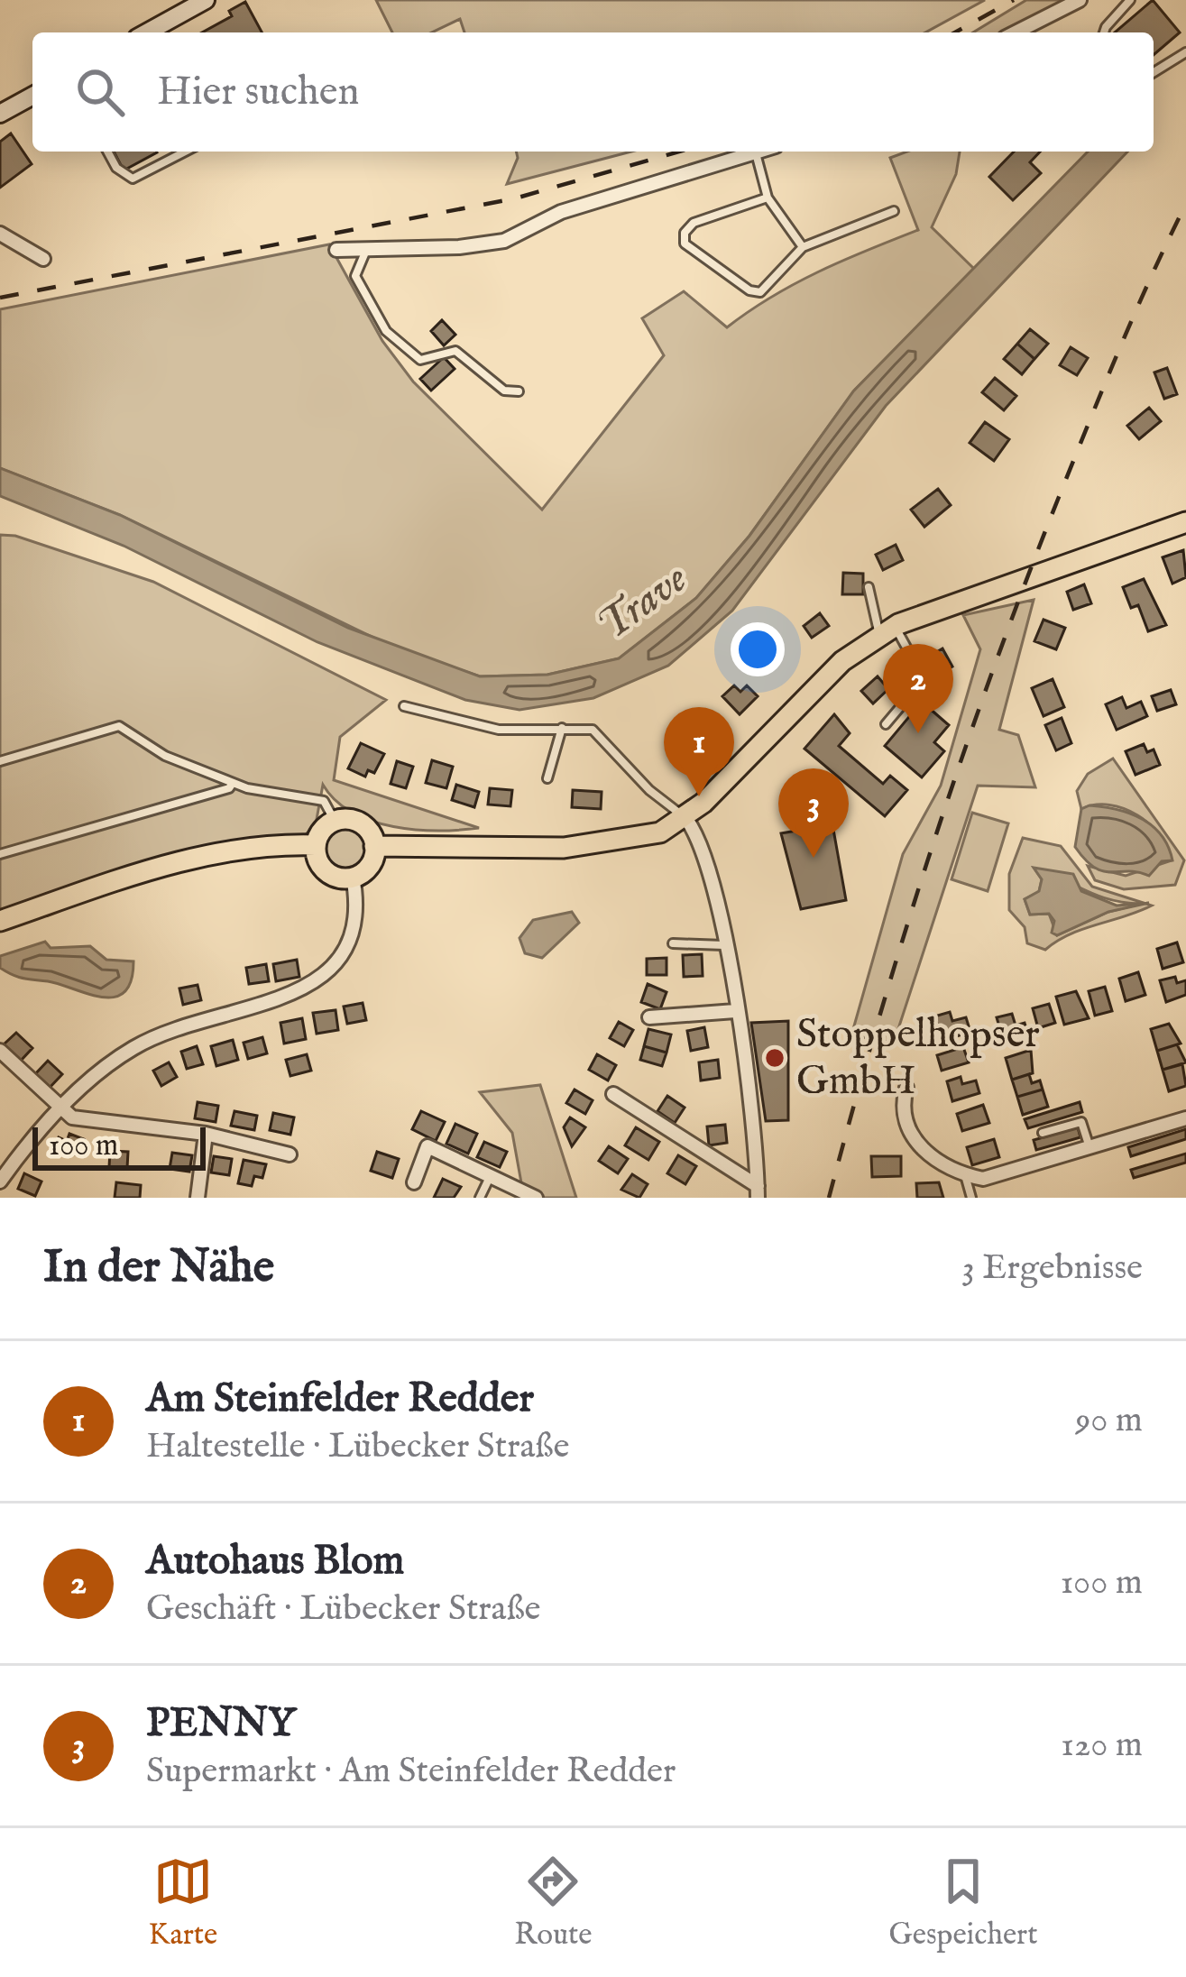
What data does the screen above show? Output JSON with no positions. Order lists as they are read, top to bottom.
{
  "water": ["Trave"],
  "places": ["Stoppelhopser GmbH"],
  "scale_bar": "100 m",
  "page": {
    "search": "Hier suchen",
    "pins": ["2", "1", "3"],
    "scale": "100 m",
    "heading": ["In der Nähe", "3 Ergebnisse"],
    "list": [
      {
        "mark": "1",
        "name": "Am Steinfelder Redder",
        "note": "Haltestelle · Lübecker Straße",
        "value": "90 m"
      },
      {
        "mark": "2",
        "name": "Autohaus Blom",
        "note": "Geschäft · Lübecker Straße",
        "value": "100 m"
      },
      {
        "mark": "3",
        "name": "PENNY",
        "note": "Supermarkt · Am Steinfelder Redder",
        "value": "120 m"
      }
    ],
    "nav": ["Karte", "Route", "Gespeichert"]
  }
}
